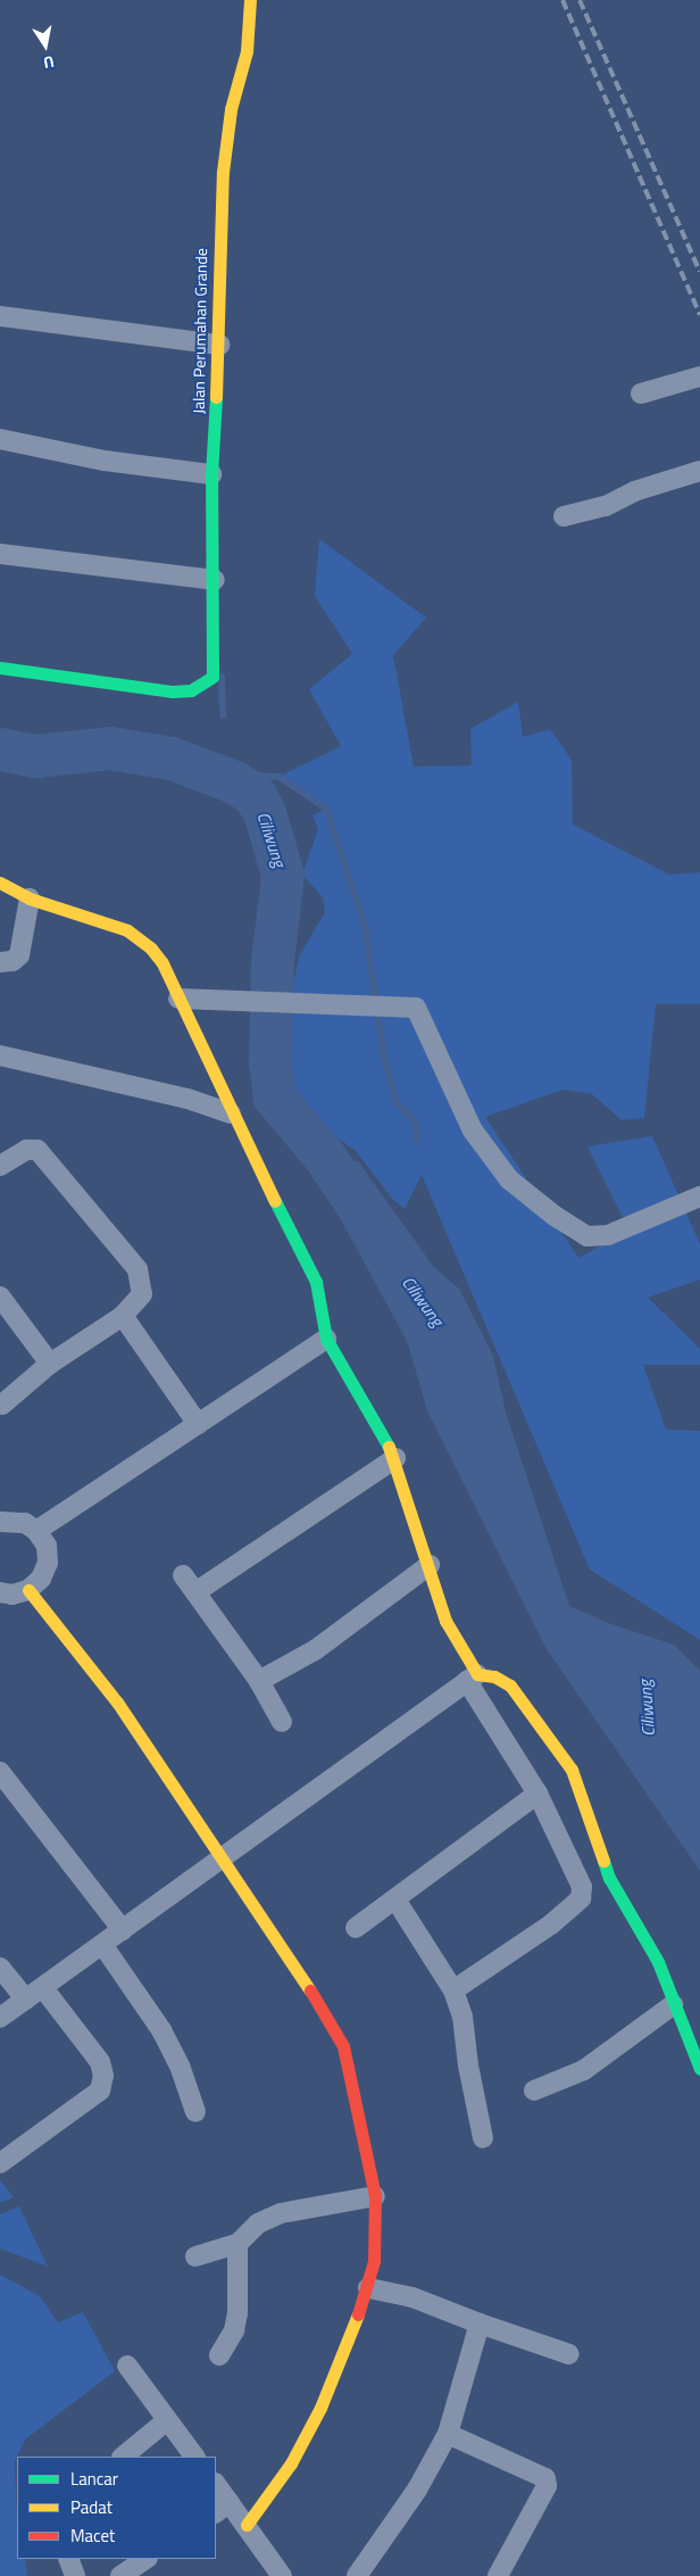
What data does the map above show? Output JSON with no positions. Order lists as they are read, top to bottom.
{
  "streets": {
    "street": ["Jalan Perumahan Grande"]
  },
  "water": ["Ciliwung"],
  "legend": ["Lancar", "Padat", "Macet"],
  "north": "bottom"
}
